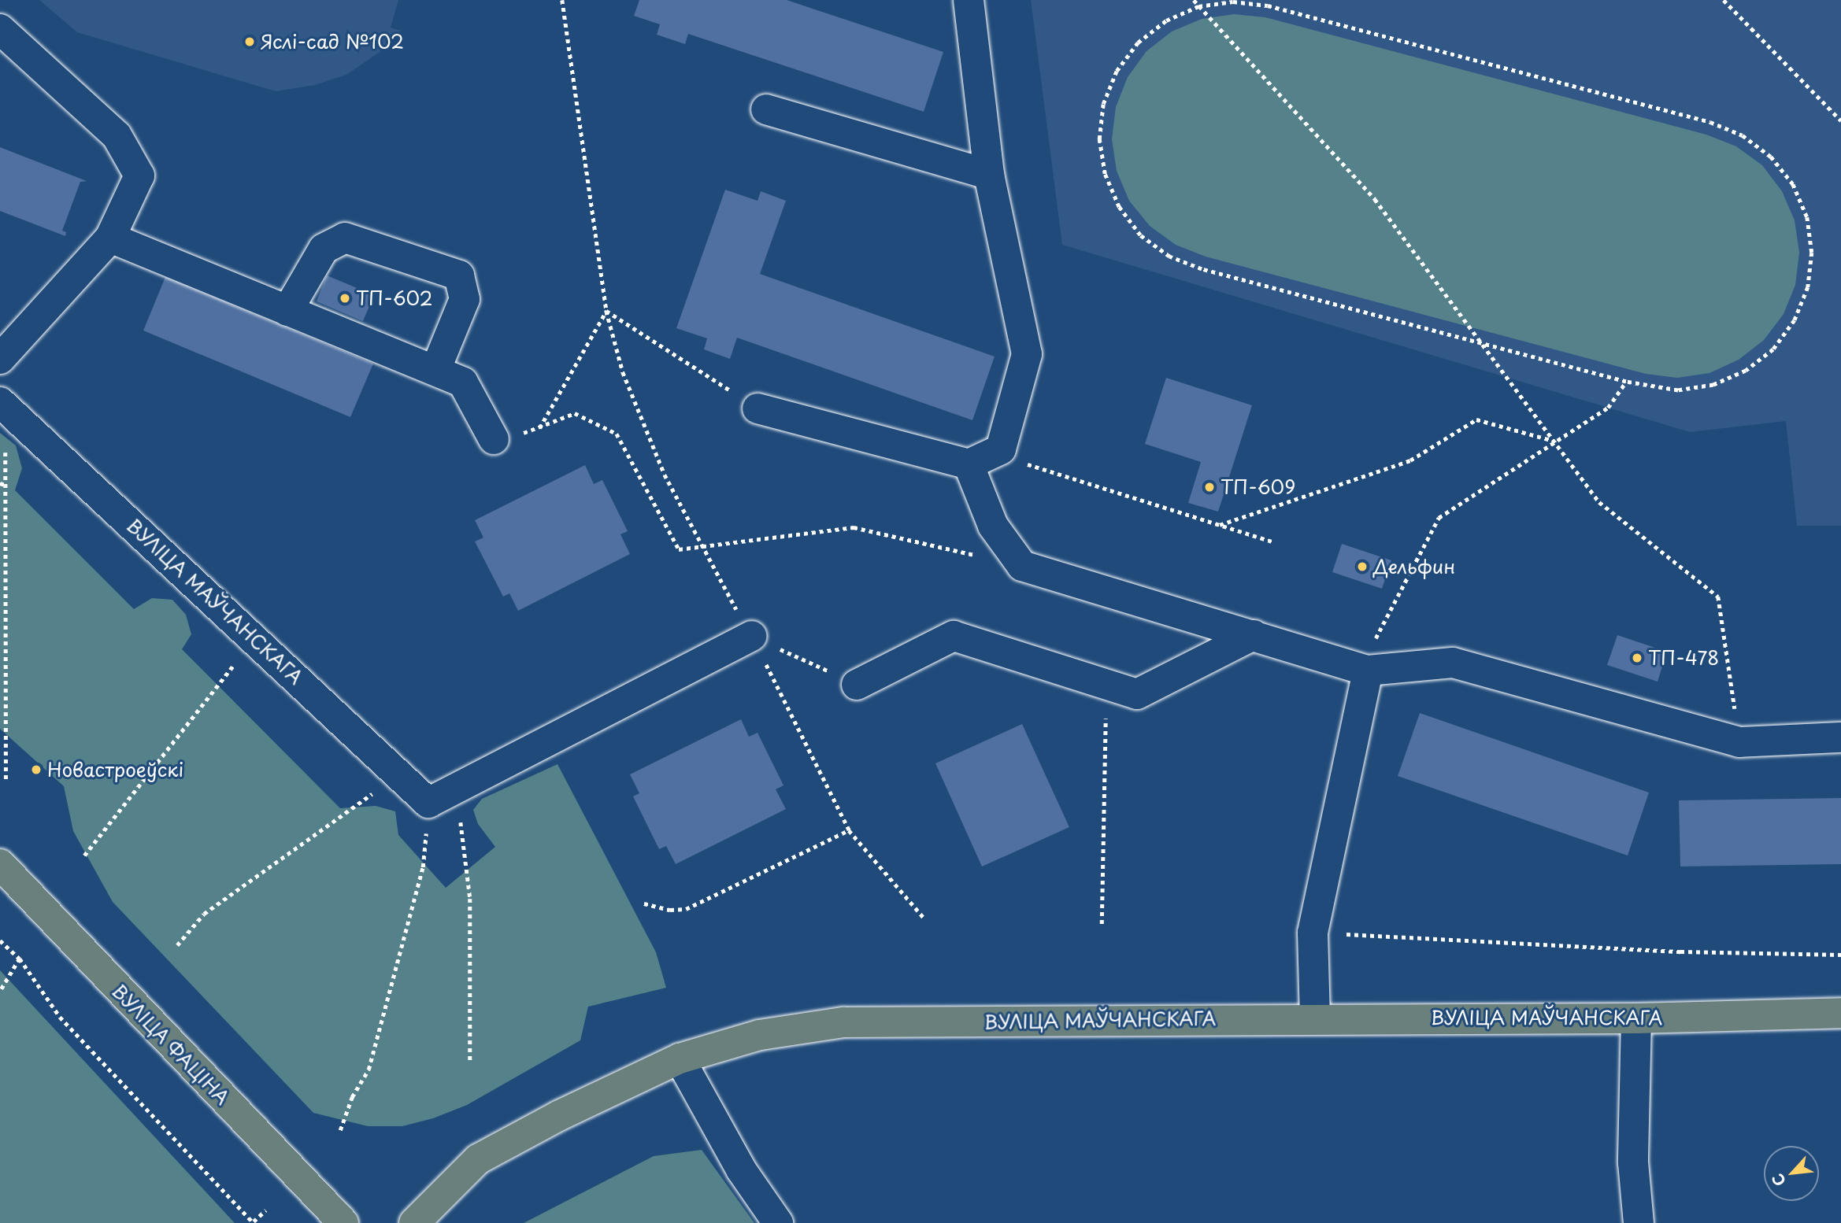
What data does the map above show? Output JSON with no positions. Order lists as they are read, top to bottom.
{
  "streets": {
    "main road": ["ВУЛІЦА МАЎЧАНСКАГА", "ВУЛІЦА ФАЦІНА"]
  },
  "places": [
    "Яслі-сад №102",
    "ТП-602",
    "ТП-609",
    "Дельфин",
    "ТП-478",
    "Новастроеўскі"
  ],
  "north": "bottom left"
}
